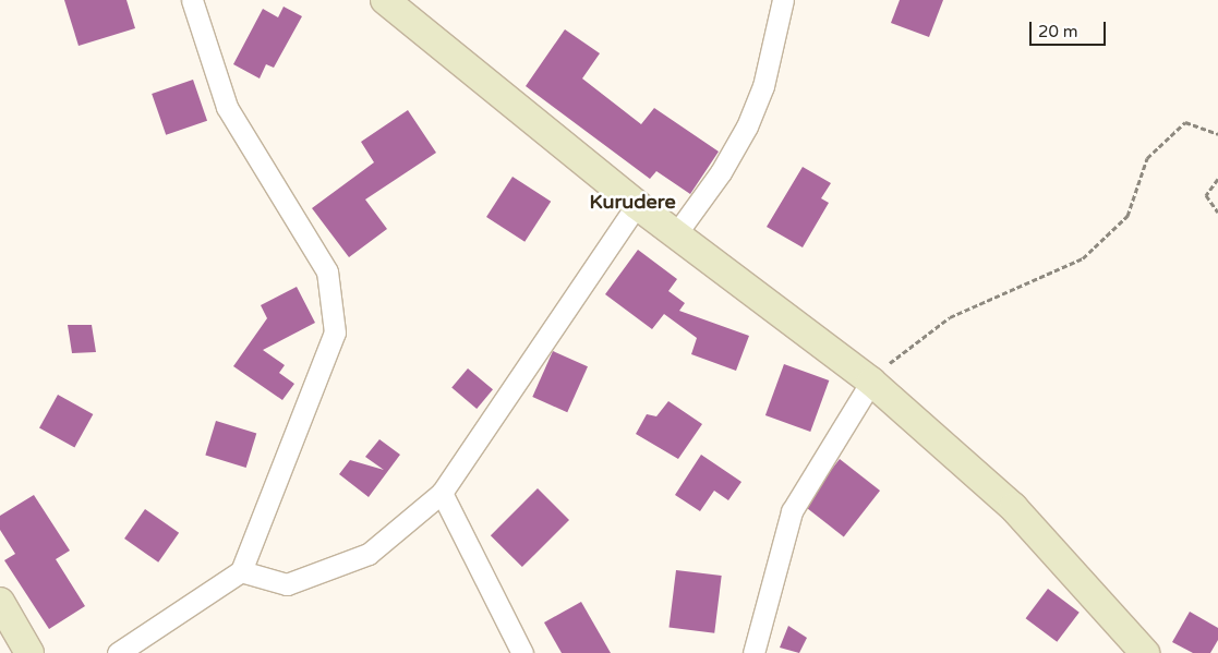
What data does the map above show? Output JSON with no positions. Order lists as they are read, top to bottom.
{
  "districts": ["Kurudere"],
  "scale_bar": "20 m"
}
